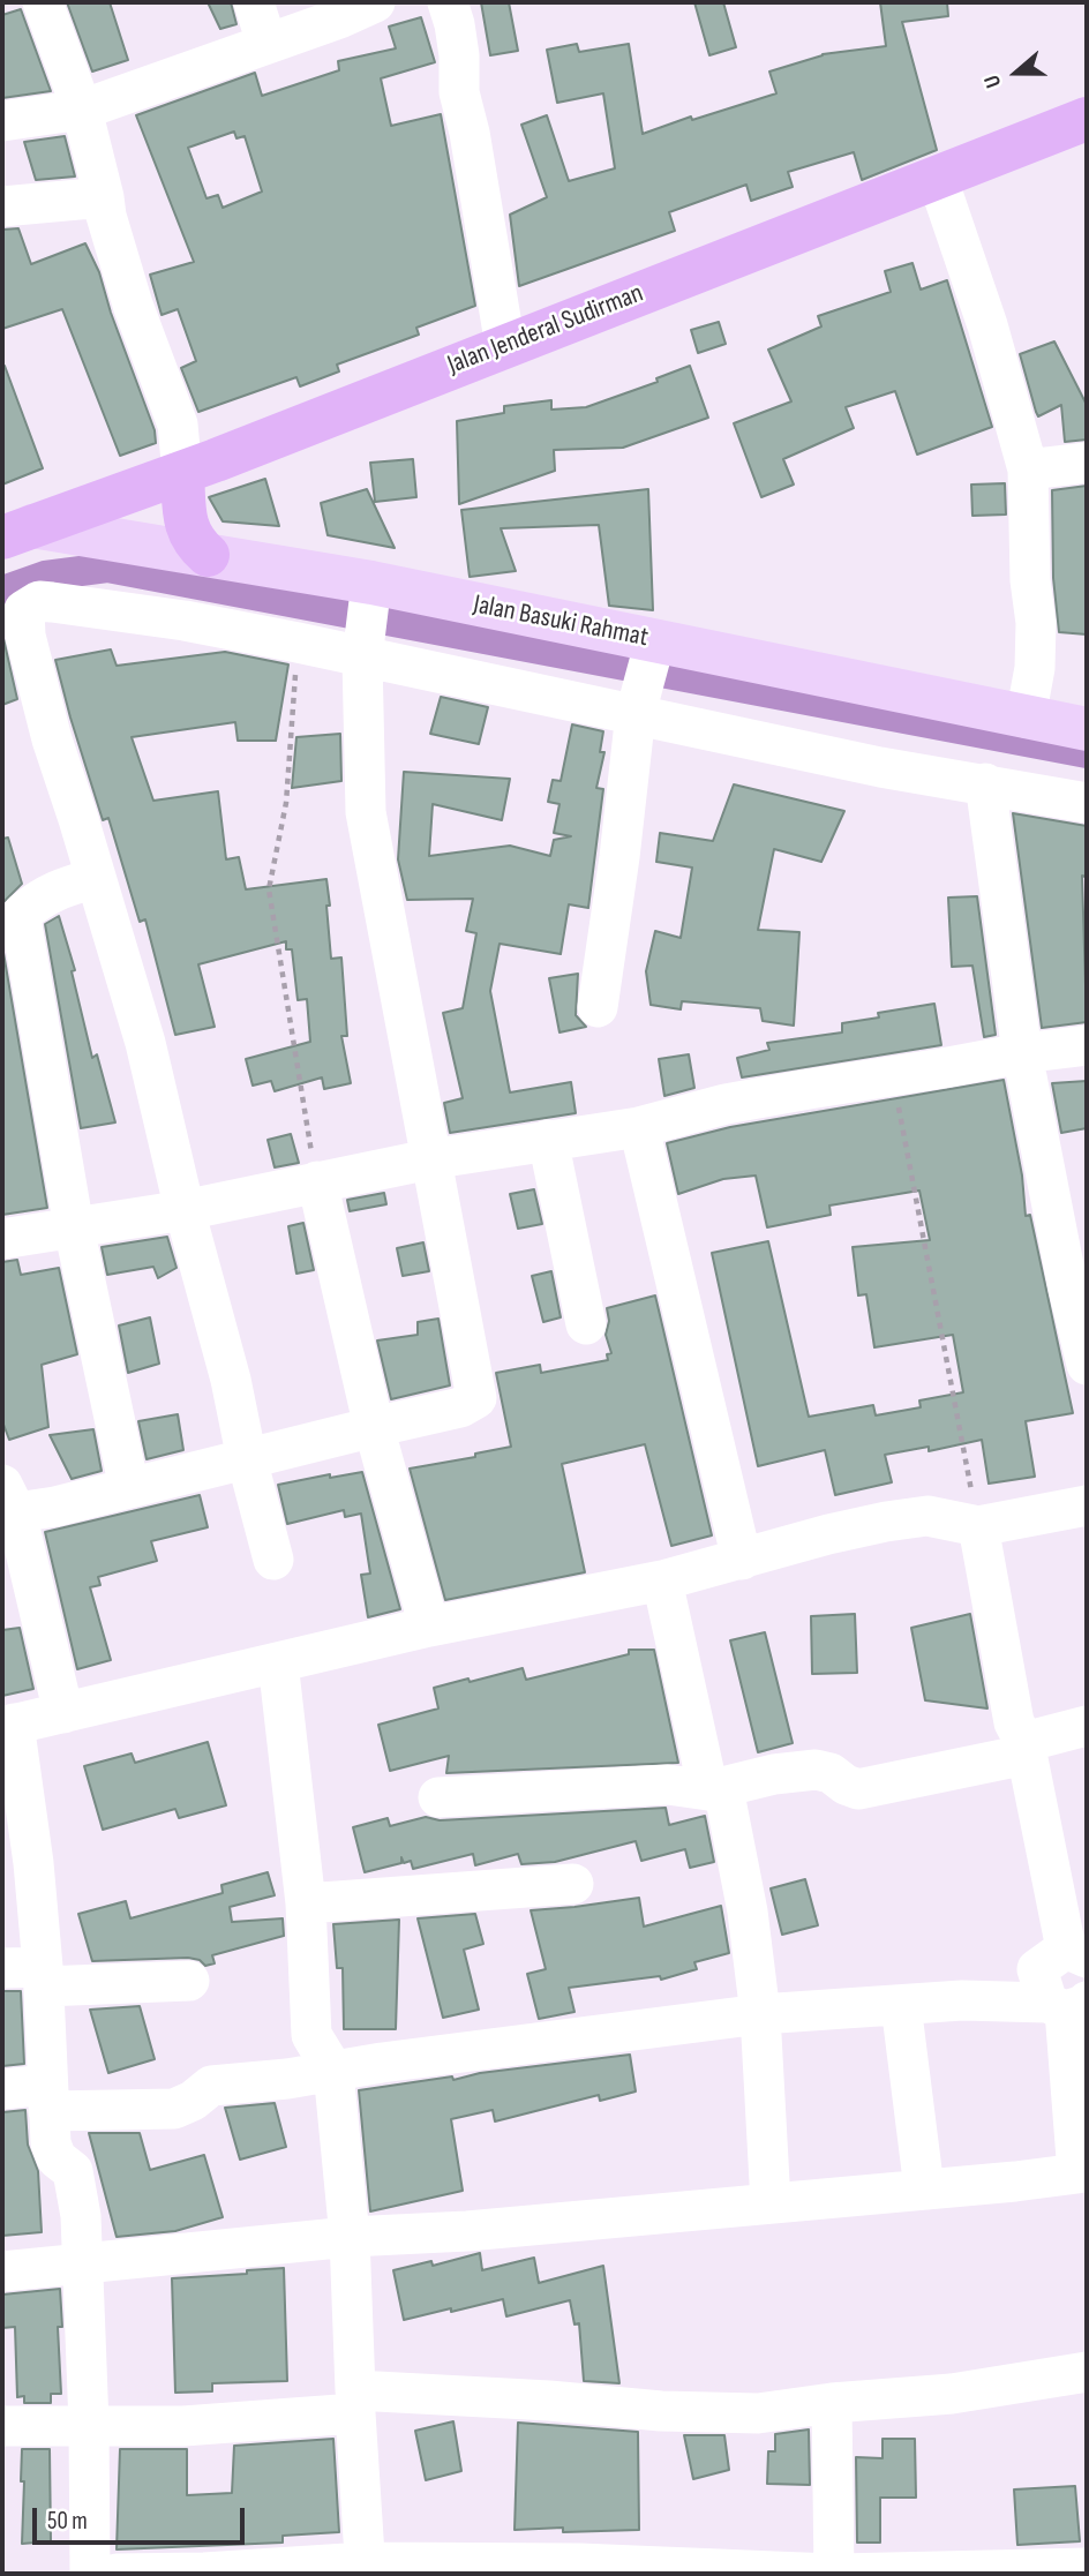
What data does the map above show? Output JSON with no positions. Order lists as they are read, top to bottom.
{
  "streets": {
    "highway": ["Jalan Jenderal Sudirman"],
    "main road": ["Jalan Basuki Rahmat"]
  },
  "crossings": [
    ["Jalan Jenderal Sudirman", "Jalan Basuki Rahmat"]
  ],
  "scale_bar": "50 m",
  "north": "left"
}
